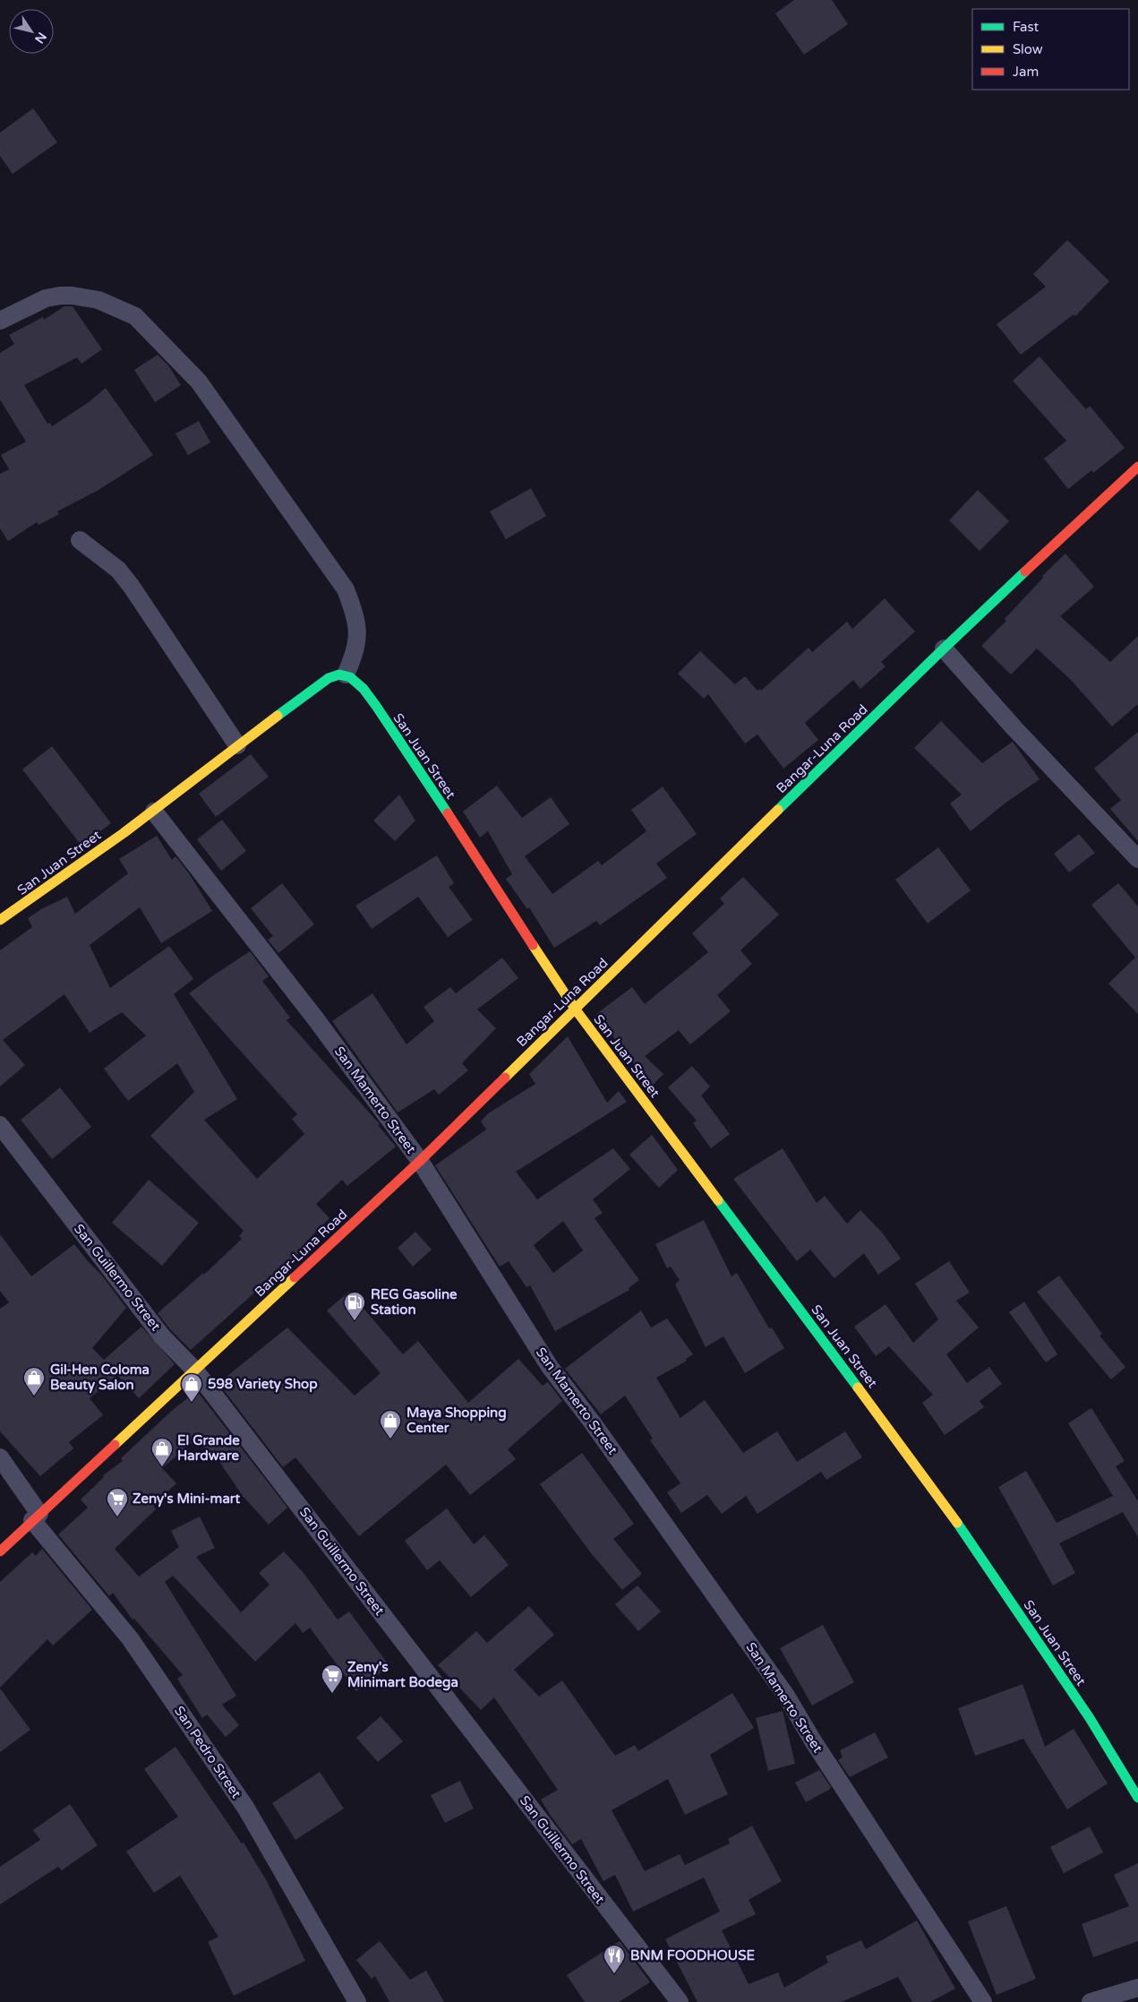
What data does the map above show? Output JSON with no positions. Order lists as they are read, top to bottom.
{
  "streets": {
    "street": [
      "Bangar-Luna Road",
      "San Juan Street",
      "San Mamerto Street",
      "San Guillermo Street",
      "San Pedro Street"
    ]
  },
  "crossings": [
    ["Bangar-Luna Road", "San Juan Street"],
    ["Bangar-Luna Road", "San Mamerto Street"],
    ["Bangar-Luna Road", "San Guillermo Street"],
    ["Bangar-Luna Road", "San Pedro Street"],
    ["San Juan Street", "San Mamerto Street"]
  ],
  "places": {
    "fuel station": ["REG Gasoline Station"],
    "shop": [
      "Gil-Hen Coloma Beauty Salon",
      "598 Variety Shop",
      "Maya Shopping Center",
      "El Grande Hardware"
    ],
    "supermarket": ["Zeny's Mini-mart", "Zeny's Minimart Bodega"],
    "restaurant": ["BNM FOODHOUSE"]
  },
  "legend": ["Fast", "Slow", "Jam"],
  "north": "bottom right"
}
